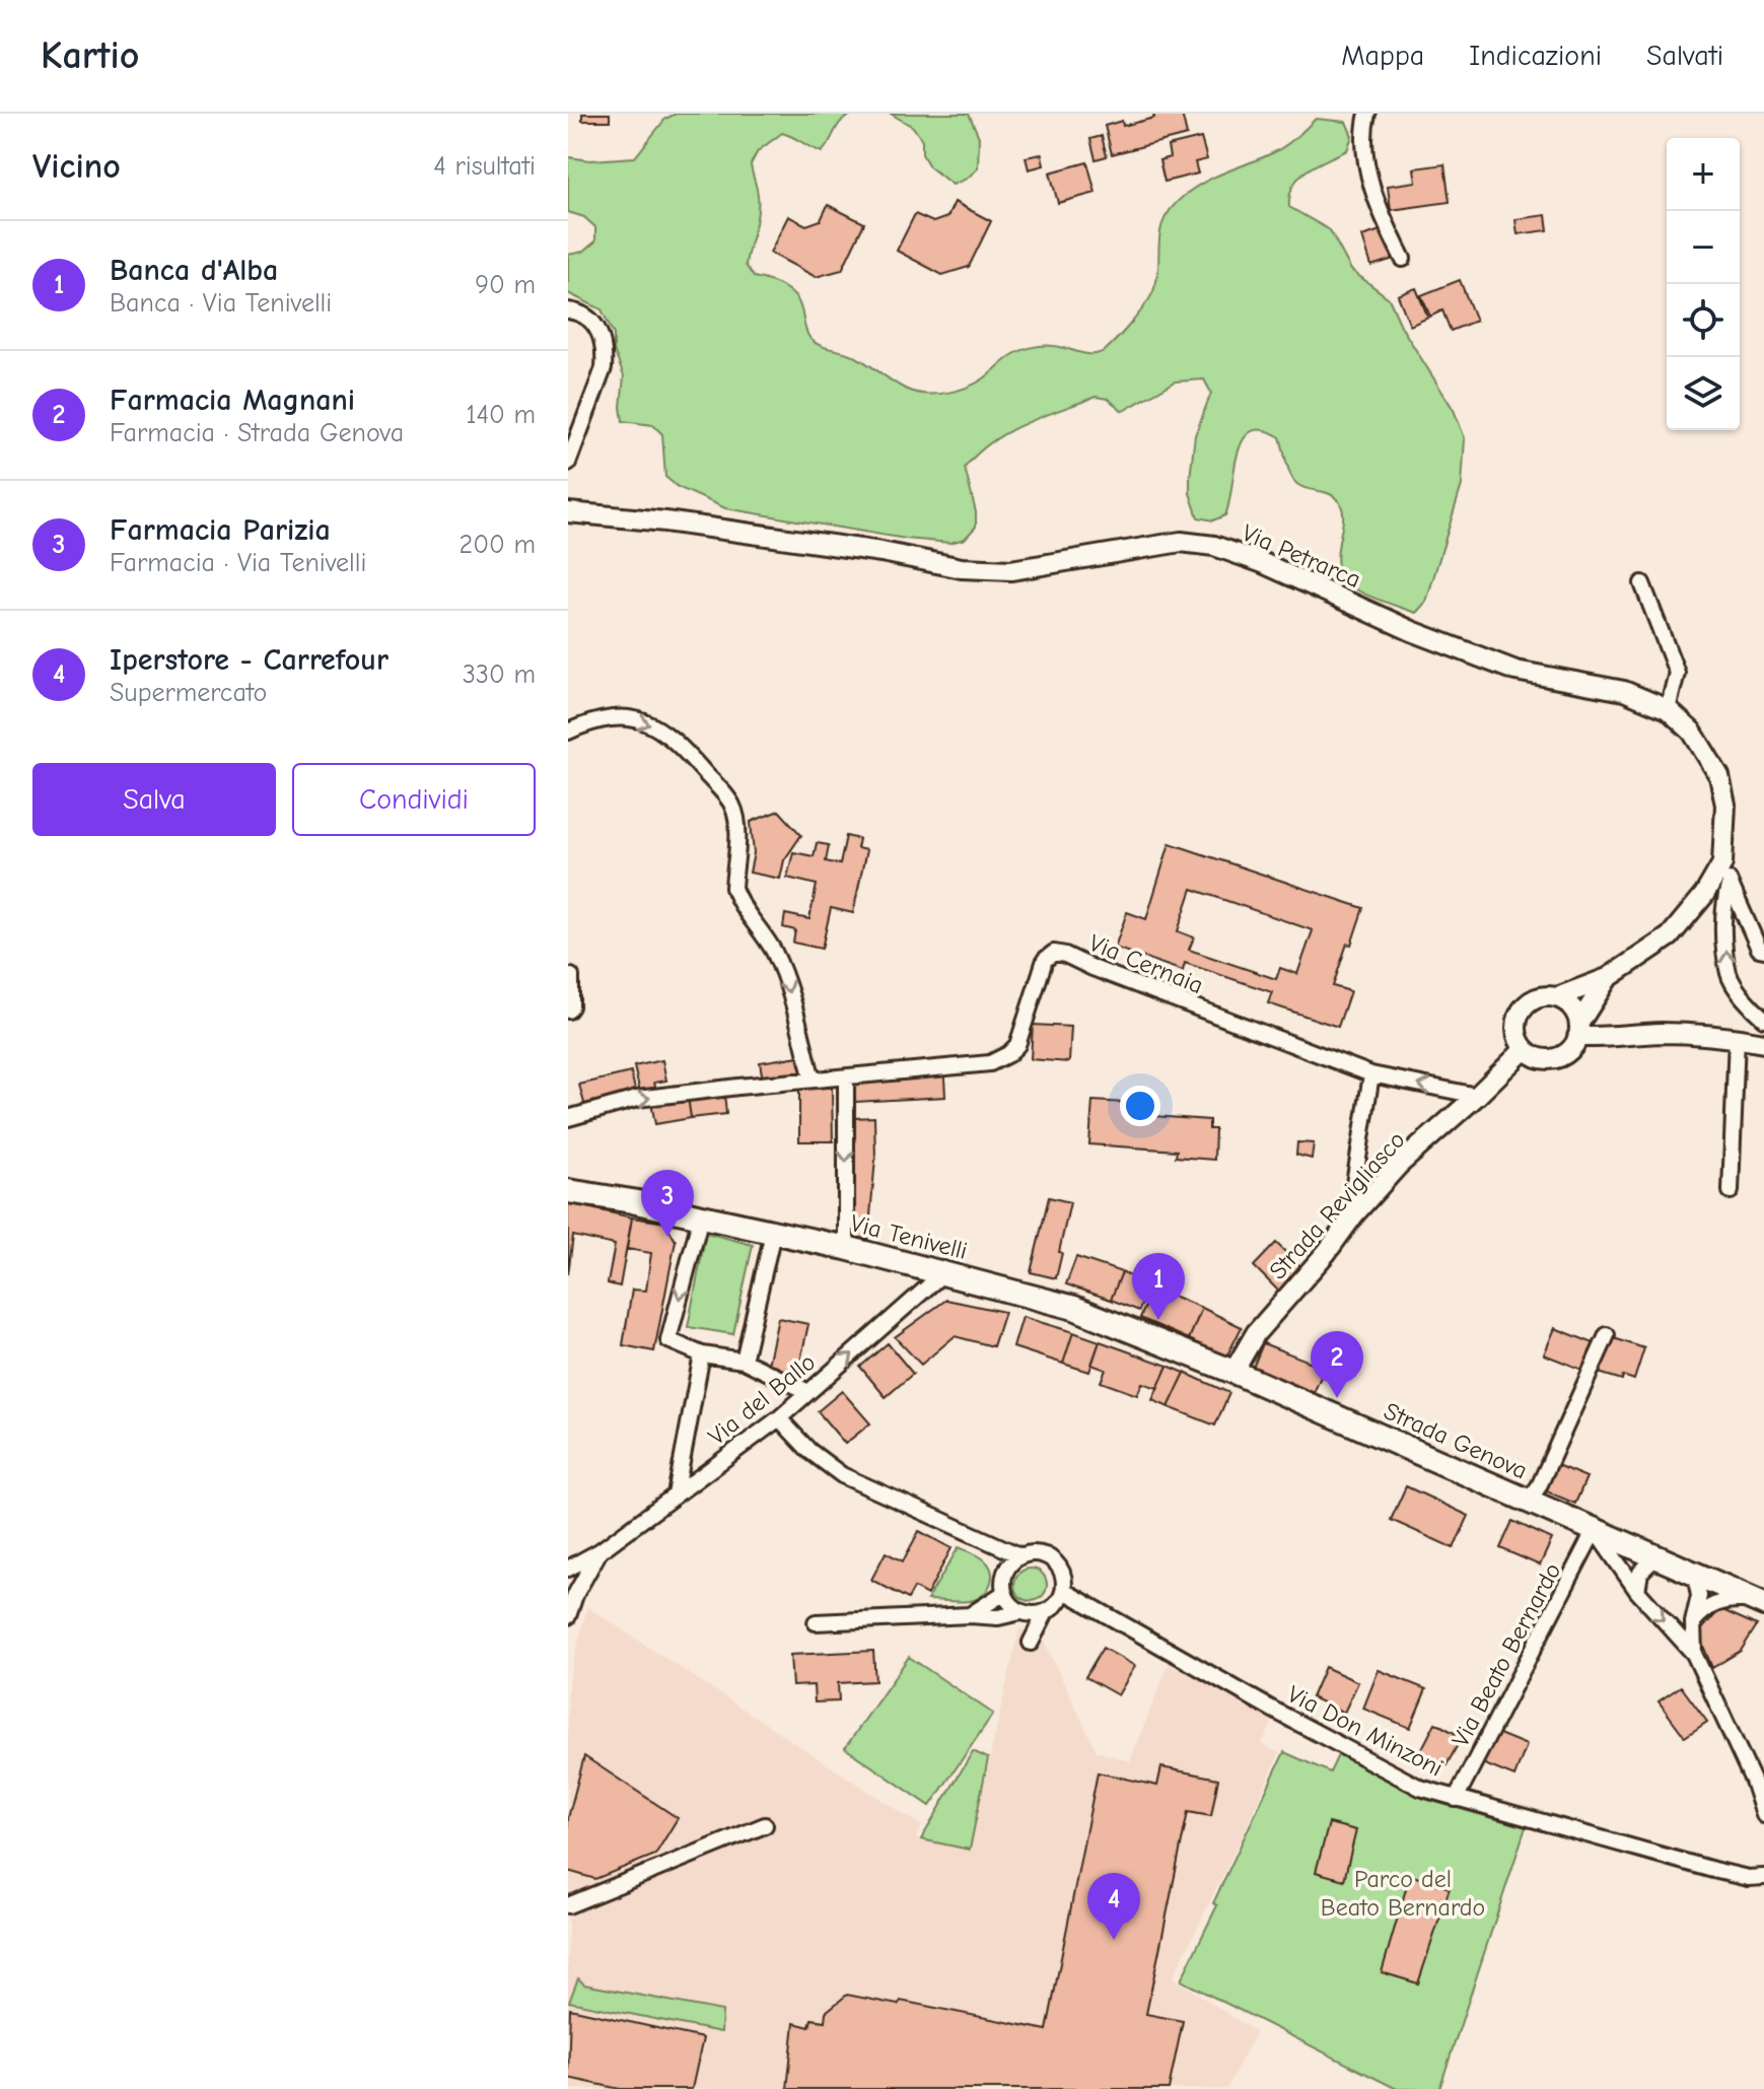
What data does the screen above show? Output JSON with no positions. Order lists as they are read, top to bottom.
{
  "streets": {
    "main road": ["Via Tenivelli", "Strada Genova"],
    "street": [
      "Via Petrarca",
      "Via Cernaia",
      "Strada Revigliasco",
      "Via del Ballo",
      "Via Beato Bernardo",
      "Via Don Minzoni"
    ]
  },
  "crossings": [
    ["Via Petrarca", "Strada Revigliasco"],
    ["Via Cernaia", "Strada Revigliasco"],
    ["Strada Revigliasco", "Via Tenivelli"],
    ["Strada Revigliasco", "Strada Genova"],
    ["Via Tenivelli", "Via del Ballo"],
    ["Via Tenivelli", "Strada Genova"],
    ["Strada Genova", "Via Beato Bernardo"],
    ["Via Beato Bernardo", "Via Don Minzoni"]
  ],
  "one_way": ["Via del Ballo"],
  "parks": ["Parco del Beato Bernardo"],
  "page": {
    "header": "Kartio",
    "nav": ["Mappa", "Indicazioni", "Salvati"],
    "heading": ["Vicino", "4 risultati"],
    "map_buttons": ["+", "−"],
    "list": [
      {
        "mark": "1",
        "name": "Banca d'Alba",
        "note": "Banca · Via Tenivelli",
        "value": "90 m"
      },
      {
        "mark": "2",
        "name": "Farmacia Magnani",
        "note": "Farmacia · Strada Genova",
        "value": "140 m"
      },
      {
        "mark": "3",
        "name": "Farmacia Parizia",
        "note": "Farmacia · Via Tenivelli",
        "value": "200 m"
      },
      {
        "mark": "4",
        "name": "Iperstore - Carrefour",
        "note": "Supermercato",
        "value": "330 m"
      }
    ],
    "buttons": ["Salva", "Condividi"],
    "pins": [
      "3",
      "1",
      "2",
      "4"
    ]
  }
}
